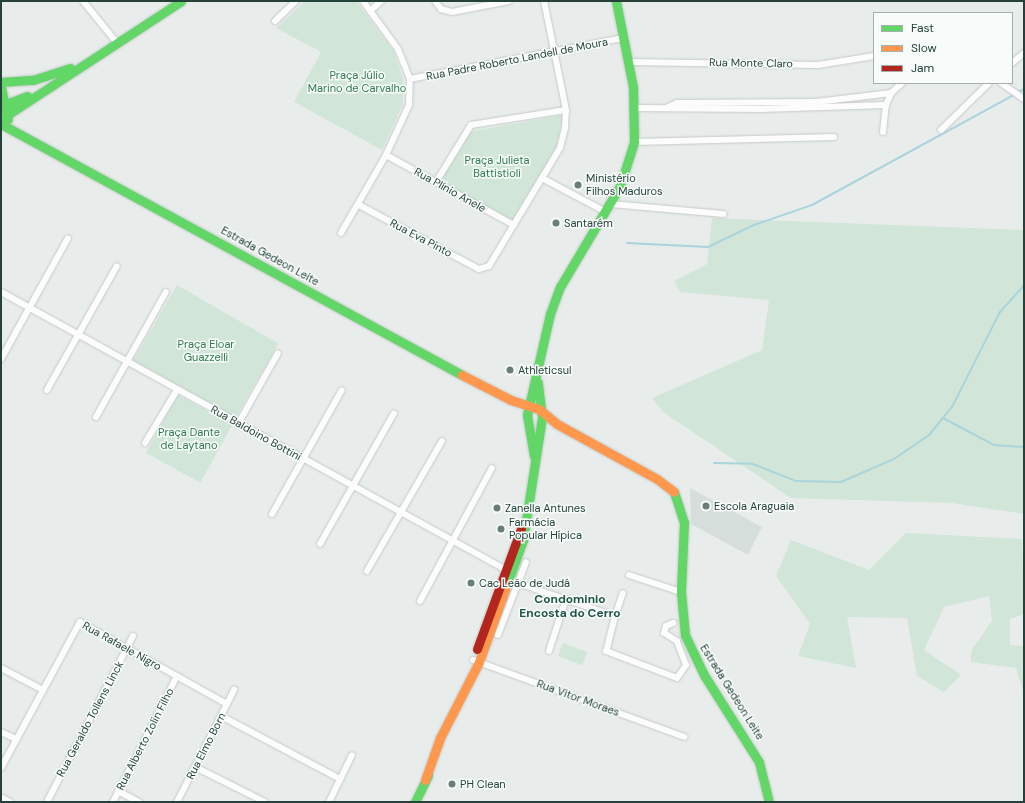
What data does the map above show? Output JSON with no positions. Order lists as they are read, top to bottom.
{
  "streets": {
    "main road": ["Estrada Gedeon Leite"],
    "street": [
      "Rua Padre Roberto Landell de Moura",
      "Rua Monte Claro",
      "Rua Plínio Anele",
      "Rua Eva Pinto",
      "Rua Baldoino Bottini",
      "Rua Rafaele Nigro",
      "Rua Vitor Moraes",
      "Rua Geraldo Tollens Linck",
      "Rua Alberto Zolin Filho",
      "Rua Elmo Born"
    ]
  },
  "crossings": [
    ["Rua Plínio Anele", "Rua Eva Pinto"],
    ["Rua Rafaele Nigro", "Rua Geraldo Tollens Linck"],
    ["Rua Rafaele Nigro", "Rua Alberto Zolin Filho"],
    ["Rua Rafaele Nigro", "Rua Elmo Born"]
  ],
  "districts": ["Condominio Encosta do Cerro"],
  "parks": [
    "Praça Júlio Marino de Carvalho",
    "Praça Julieta Battistioli",
    "Praça Eloar Guazzelli",
    "Praça Dante de Laytano"
  ],
  "places": [
    "Ministério Filhos Maduros",
    "Santarém",
    "Athleticsul",
    "Escola Araguaia",
    "Zanella Antunes",
    "Farmácia Popular Hípica",
    "Cac Leão de Judá",
    "PH Clean"
  ],
  "legend": ["Fast", "Slow", "Jam"]
}
